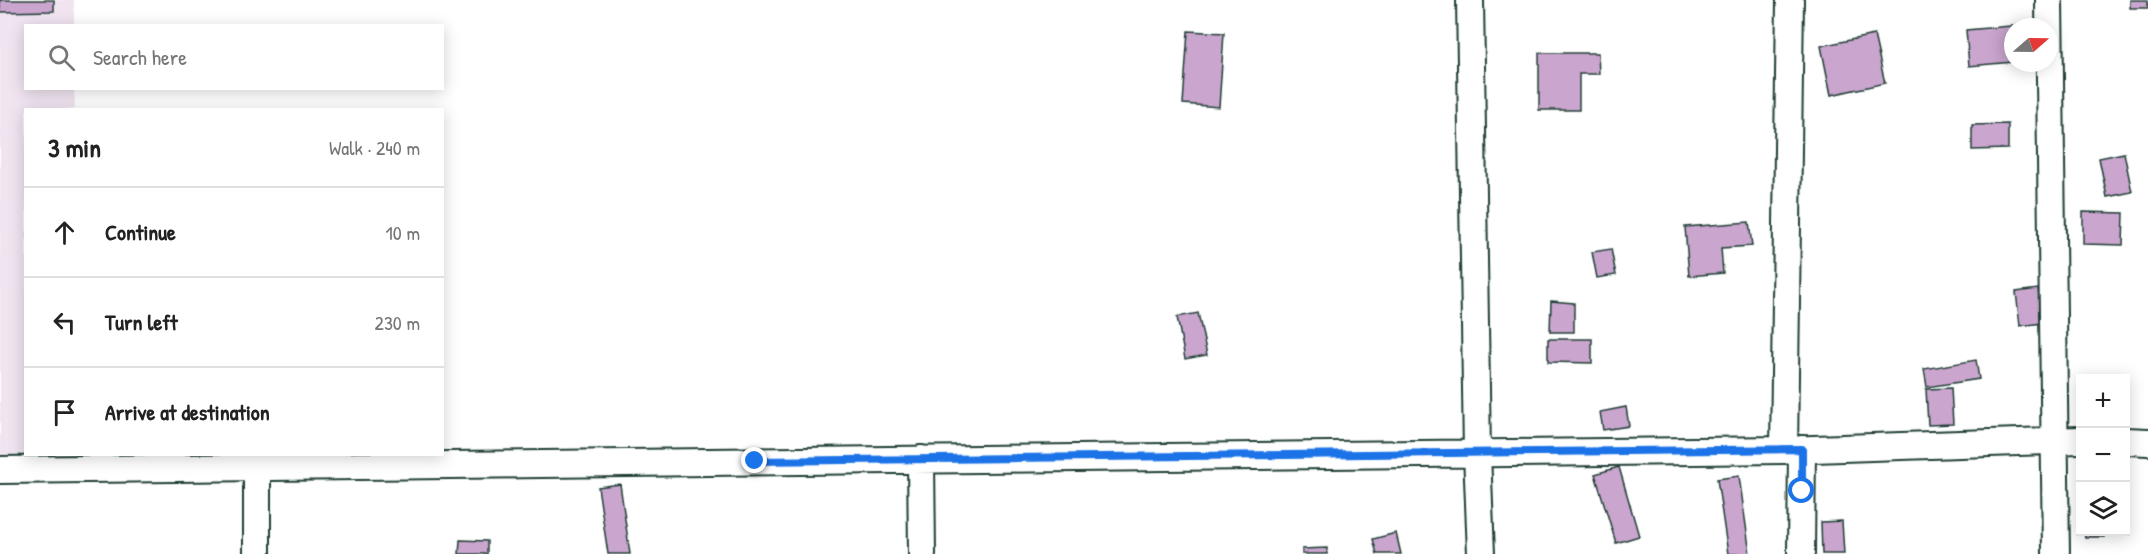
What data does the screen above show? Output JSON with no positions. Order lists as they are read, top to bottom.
{
  "north": "right",
  "page": {
    "search": "Search here",
    "heading": ["3 min", "Walk · 240 m"],
    "list": [
      ["Continue", "10 m"],
      ["Turn left", "230 m"],
      "Arrive at destination"
    ],
    "map_buttons": ["+", "−"]
  }
}
